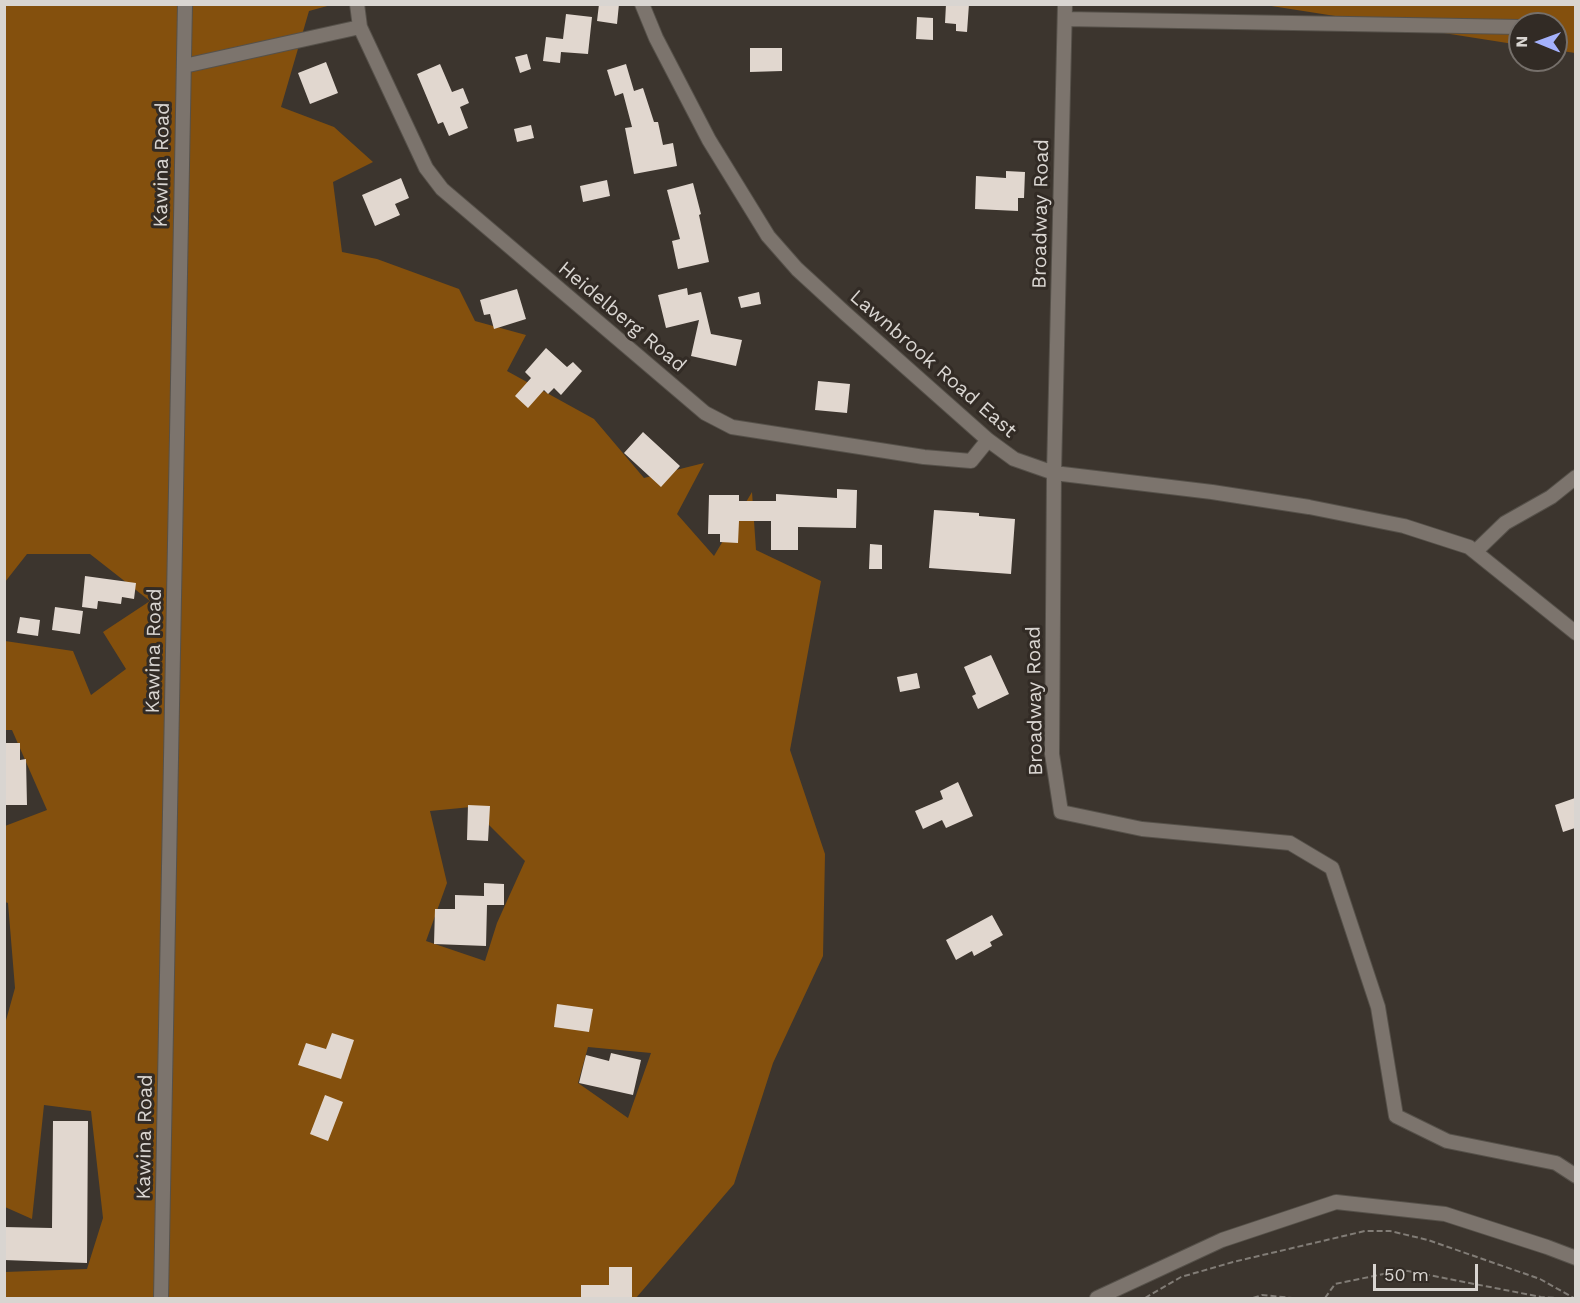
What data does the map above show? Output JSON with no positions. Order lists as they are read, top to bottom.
{
  "streets": {
    "street": [
      "Kawina Road",
      "Broadway Road",
      "Heidelberg Road",
      "Lawnbrook Road East"
    ]
  },
  "crossings": [
    ["Broadway Road", "Lawnbrook Road East"],
    ["Heidelberg Road", "Lawnbrook Road East"]
  ],
  "scale_bar": "50 m",
  "north": "left"
}
